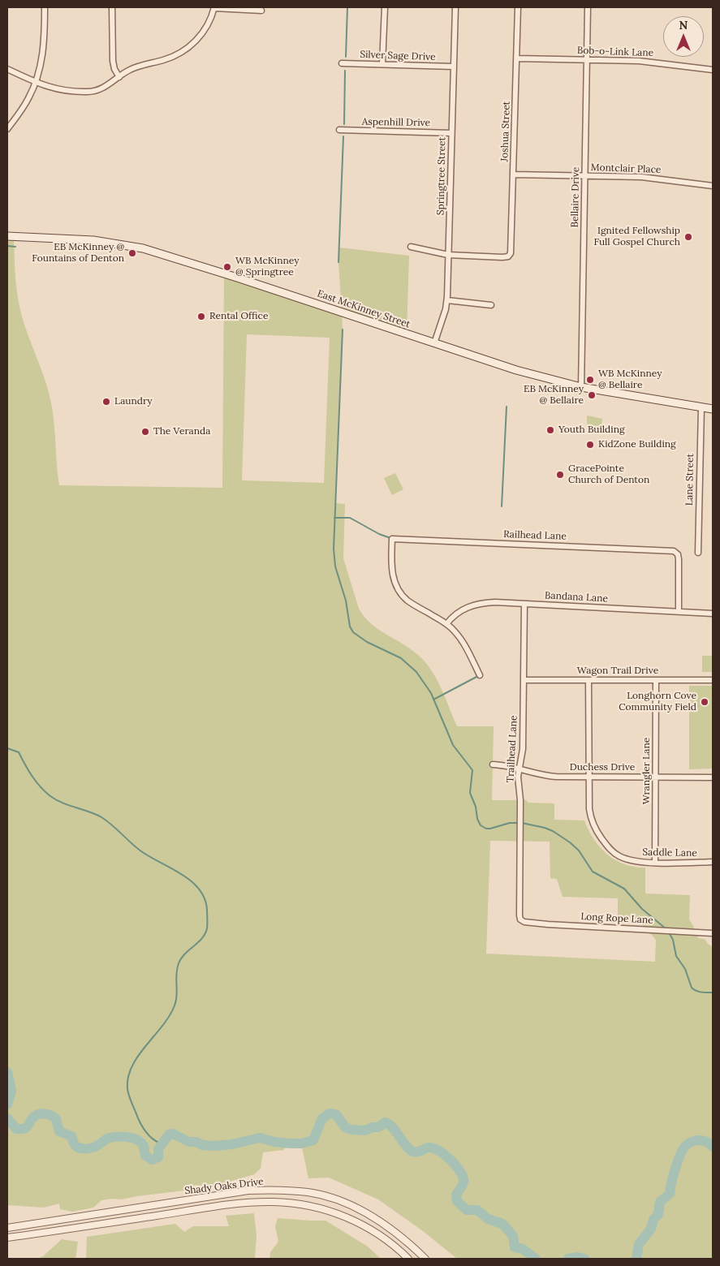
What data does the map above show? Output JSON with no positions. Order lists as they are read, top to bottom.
{
  "streets": {
    "main road": ["East McKinney Street"],
    "street": [
      "Bob-o-Link Lane",
      "Silver Sage Drive",
      "Aspenhill Drive",
      "Joshua Street",
      "Montclair Place",
      "Springtree Street",
      "Bellaire Drive",
      "Lane Street",
      "Railhead Lane",
      "Bandana Lane",
      "Wagon Trail Drive",
      "Trailhead Lane",
      "Duchess Drive",
      "Wrangler Lane",
      "Saddle Lane",
      "Long Rope Lane",
      "Shady Oaks Drive"
    ]
  },
  "crossings": [
    ["Bob-o-Link Lane", "Joshua Street"],
    ["Bob-o-Link Lane", "Bellaire Drive"],
    ["Silver Sage Drive", "Springtree Street"],
    ["Aspenhill Drive", "Springtree Street"],
    ["Joshua Street", "Montclair Place"],
    ["Joshua Street", "Springtree Street"],
    ["Montclair Place", "Bellaire Drive"],
    ["Springtree Street", "East McKinney Street"],
    ["Bellaire Drive", "East McKinney Street"],
    ["East McKinney Street", "Lane Street"],
    ["Railhead Lane", "Bandana Lane"],
    ["Bandana Lane", "Trailhead Lane"],
    ["Wagon Trail Drive", "Trailhead Lane"],
    ["Wagon Trail Drive", "Wrangler Lane"],
    ["Wagon Trail Drive", "Saddle Lane"],
    ["Trailhead Lane", "Duchess Drive"],
    ["Trailhead Lane", "Long Rope Lane"],
    ["Duchess Drive", "Wrangler Lane"],
    ["Duchess Drive", "Saddle Lane"],
    ["Wrangler Lane", "Saddle Lane"]
  ],
  "places": [
    "Ignited Fellowship Full Gospel Church",
    "EB McKinney @ Fountains of Denton",
    "WB McKinney @ Springtree",
    "Rental Office",
    "WB McKinney @ Bellaire",
    "EB McKinney @ Bellaire",
    "Laundry",
    "Youth Building",
    "The Veranda",
    "KidZone Building",
    "GracePointe Church of Denton",
    "Longhorn Cove Community Field"
  ],
  "north": "top"
}
